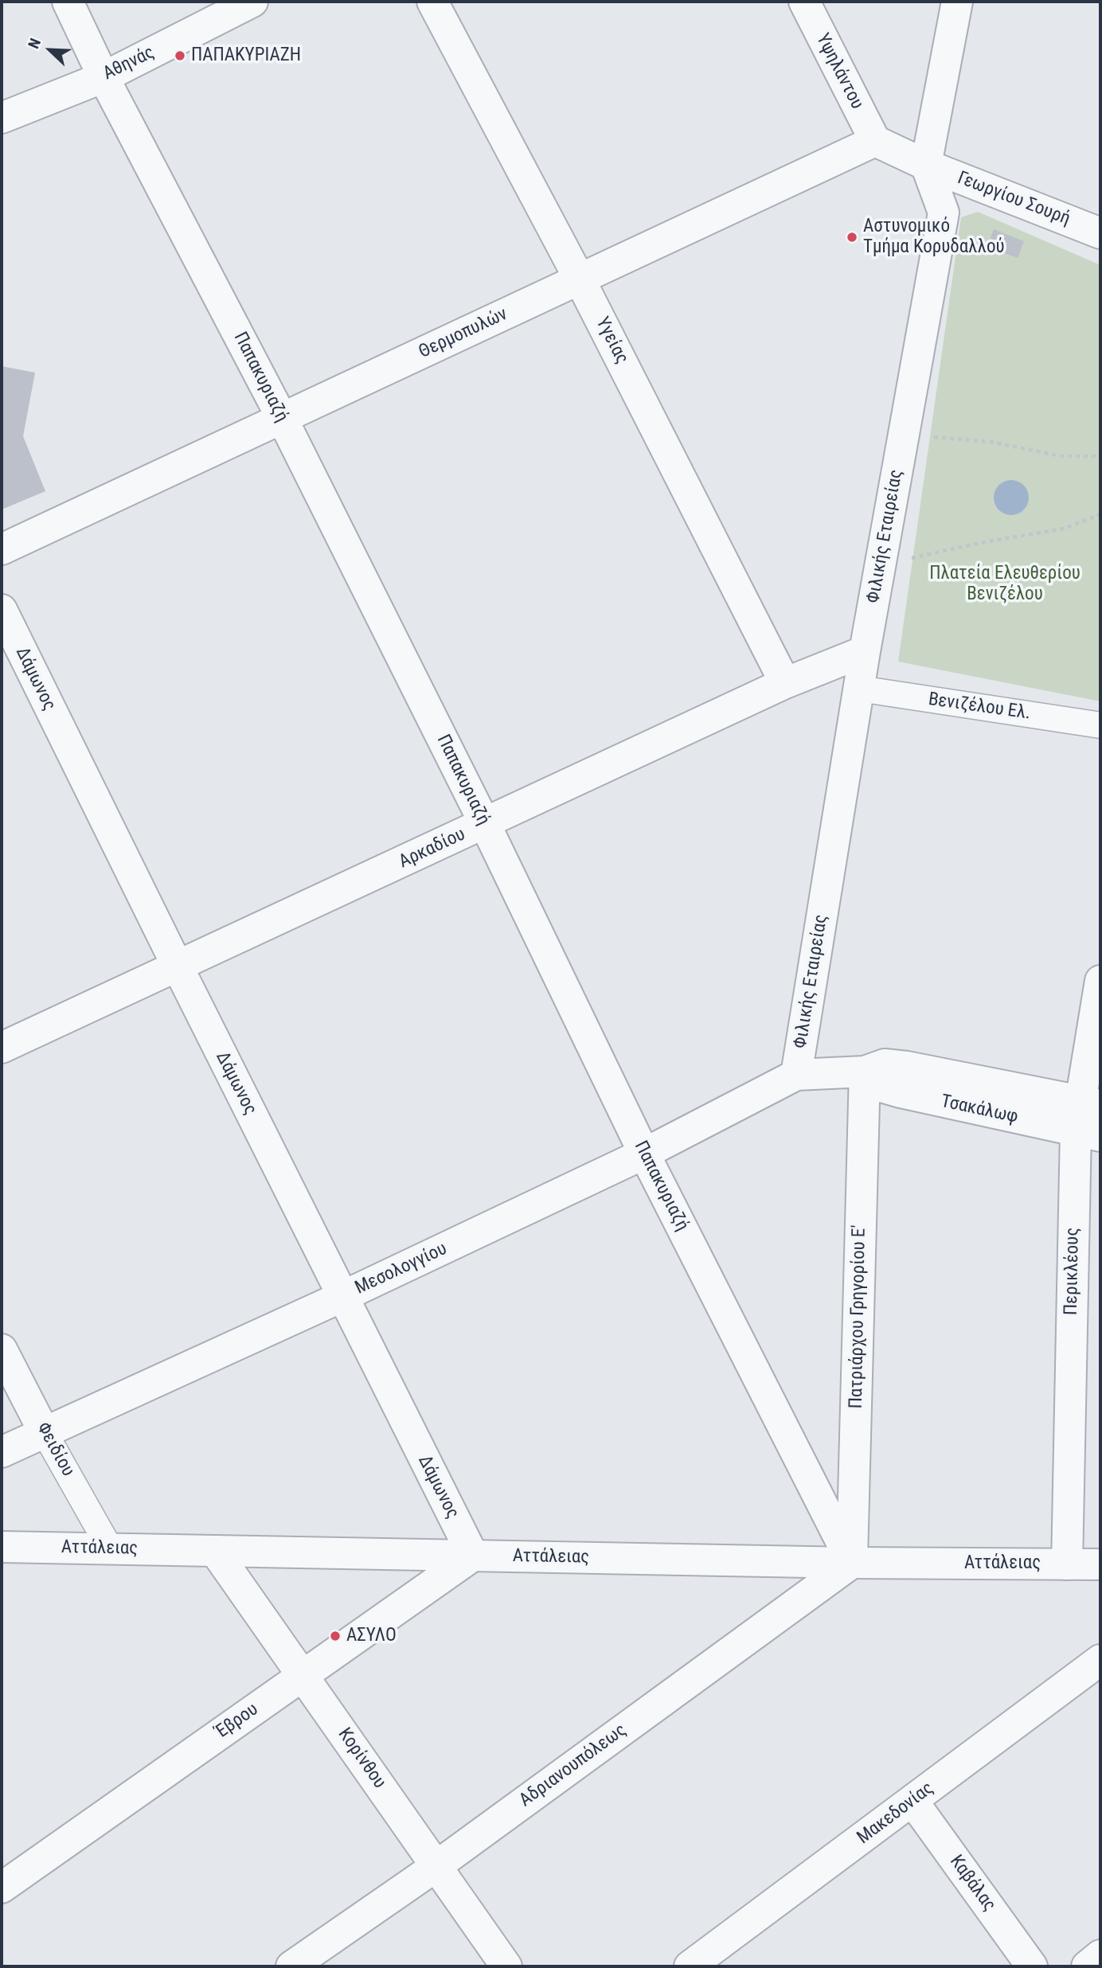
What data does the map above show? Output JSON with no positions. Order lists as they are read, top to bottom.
{
  "streets": {
    "street": [
      "Αθηνάς",
      "Υψηλάντου",
      "Γεωργίου Σουρή",
      "Θερμοπυλών",
      "Υγείας",
      "Παπακυριαζή",
      "Φιλικής Εταιρείας",
      "Δάμωνος",
      "Βενιζέλου Ελ.",
      "Αρκαδίου",
      "Τσακάλωφ",
      "Μεσολογγίου",
      "Περικλέους",
      "Πατριάρχου Γρηγορίου Ε'",
      "Φειδίου",
      "Αττάλειας",
      "Έβρου",
      "Κορίνθου",
      "Αδριανουπόλεως",
      "Μακεδονίας",
      "Καβάλας"
    ]
  },
  "crossings": [
    ["Αθηνάς", "Παπακυριαζή"],
    ["Υψηλάντου", "Θερμοπυλών"],
    ["Γεωργίου Σουρή", "Φιλικής Εταιρείας"],
    ["Θερμοπυλών", "Υγείας"],
    ["Θερμοπυλών", "Παπακυριαζή"],
    ["Υγείας", "Αρκαδίου"],
    ["Παπακυριαζή", "Αρκαδίου"],
    ["Παπακυριαζή", "Μεσολογγίου"],
    ["Παπακυριαζή", "Πατριάρχου Γρηγορίου Ε'"],
    ["Παπακυριαζή", "Αττάλειας"],
    ["Παπακυριαζή", "Αδριανουπόλεως"],
    ["Φιλικής Εταιρείας", "Βενιζέλου Ελ."],
    ["Φιλικής Εταιρείας", "Αρκαδίου"],
    ["Φιλικής Εταιρείας", "Τσακάλωφ"],
    ["Φιλικής Εταιρείας", "Μεσολογγίου"],
    ["Δάμωνος", "Αρκαδίου"],
    ["Δάμωνος", "Μεσολογγίου"],
    ["Δάμωνος", "Αττάλειας"],
    ["Δάμωνος", "Έβρου"],
    ["Τσακάλωφ", "Μεσολογγίου"],
    ["Τσακάλωφ", "Περικλέους"],
    ["Τσακάλωφ", "Πατριάρχου Γρηγορίου Ε'"],
    ["Μεσολογγίου", "Φειδίου"],
    ["Περικλέους", "Αττάλειας"],
    ["Πατριάρχου Γρηγορίου Ε'", "Αττάλειας"],
    ["Πατριάρχου Γρηγορίου Ε'", "Αδριανουπόλεως"],
    ["Φειδίου", "Αττάλειας"],
    ["Αττάλειας", "Έβρου"],
    ["Αττάλειας", "Κορίνθου"],
    ["Αττάλειας", "Αδριανουπόλεως"],
    ["Έβρου", "Κορίνθου"],
    ["Κορίνθου", "Αδριανουπόλεως"],
    ["Μακεδονίας", "Καβάλας"]
  ],
  "parks": ["Πλατεία Ελευθερίου Βενιζέλου"],
  "places": ["ΠΑΠΑΚΥΡΙΑΖΗ", "Αστυνομικό Τμήμα Κορυδαλλού", "ΑΣΥΛΟ"],
  "north": "top left"
}
